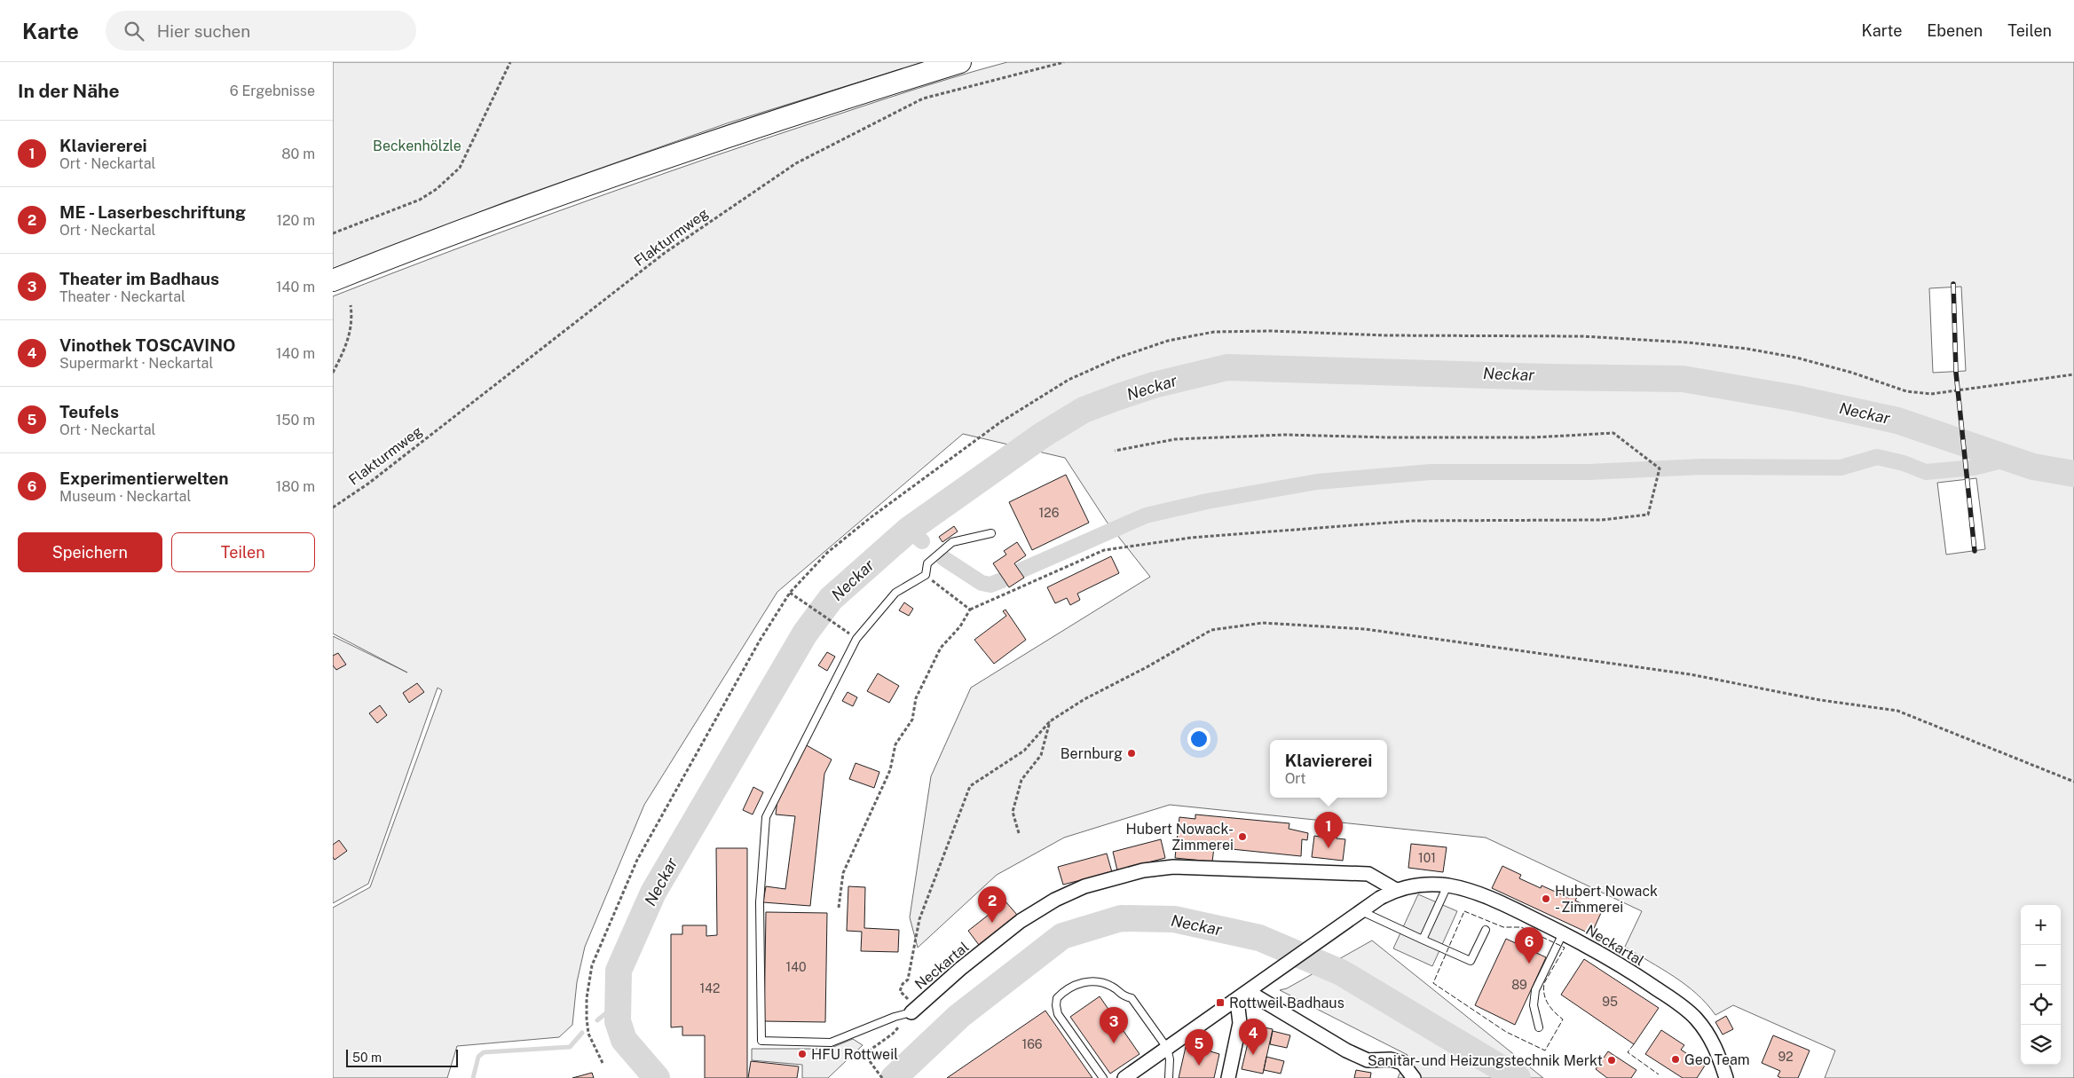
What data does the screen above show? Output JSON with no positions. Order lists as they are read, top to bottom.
{
  "streets": {
    "street": ["Neckartal"],
    "path": ["Flakturmweg"]
  },
  "water": ["Neckar"],
  "parks": ["Beckenhölzle"],
  "places": {
    "other": [
      "Bernburg",
      "Hubert Nowack- Zimmerei",
      "Hubert Nowack - Zimmerei",
      "HFU Rottweil",
      "Geo Team",
      "Sanitar- und Heizungstechnik Merkt"
    ],
    "transit": ["Rottweil Badhaus"]
  },
  "house_numbers": [
    "126",
    "101",
    "140",
    "89",
    "142",
    "95",
    "166",
    "92"
  ],
  "scale_bar": "50 m",
  "page": {
    "header": "Karte",
    "search": "Hier suchen",
    "nav": ["Karte", "Ebenen", "Teilen"],
    "heading": ["In der Nähe", "6 Ergebnisse"],
    "list": [
      {
        "mark": "1",
        "name": "Klaviererei",
        "note": "Ort · Neckartal",
        "value": "80 m"
      },
      {
        "mark": "2",
        "name": "ME - Laserbeschriftung",
        "note": "Ort · Neckartal",
        "value": "120 m"
      },
      {
        "mark": "3",
        "name": "Theater im Badhaus",
        "note": "Theater · Neckartal",
        "value": "140 m"
      },
      {
        "mark": "4",
        "name": "Vinothek TOSCAVINO",
        "note": "Supermarkt · Neckartal",
        "value": "140 m"
      },
      {
        "mark": "5",
        "name": "Teufels",
        "note": "Ort · Neckartal",
        "value": "150 m"
      },
      {
        "mark": "6",
        "name": "Experimentierwelten",
        "note": "Museum · Neckartal",
        "value": "180 m"
      }
    ],
    "buttons": ["Speichern", "Teilen"],
    "popup": ["Klaviererei", "Ort"],
    "pins": [
      "1",
      "2",
      "6",
      "3",
      "4",
      "5"
    ],
    "map_buttons": ["+", "−"],
    "scale": "50 m"
  }
}
